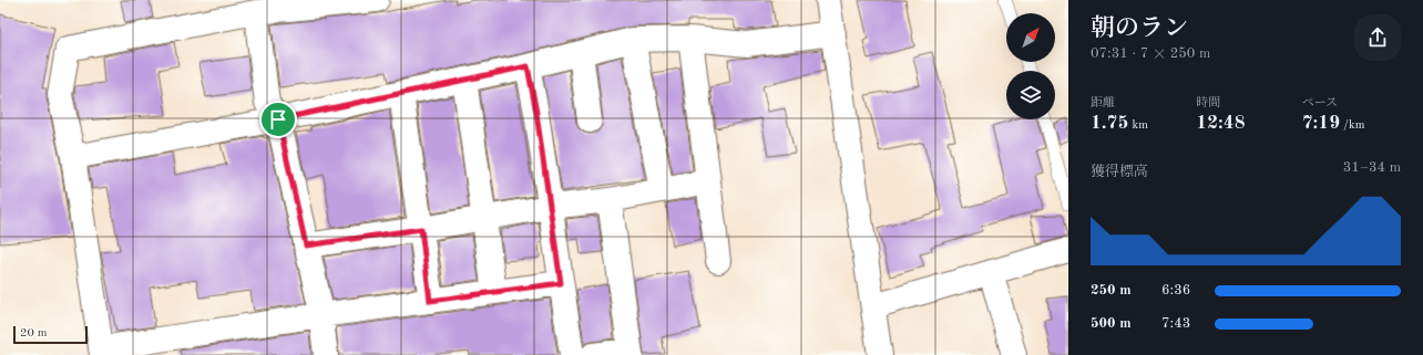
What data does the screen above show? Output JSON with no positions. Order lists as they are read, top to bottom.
{
  "scale_bar": "20 m",
  "north": "top right",
  "page": {
    "heading": ["朝のラン", "07:31 · 7 × 250 m"],
    "stats": [
      ["距離", "1.75 km"],
      ["時間", "12:48"],
      ["ペース", "7:19 /km"]
    ],
    "chart": ["獲得標高", "31–34 m"],
    "list": [
      {
        "name": "250 m",
        "note": "6:36"
      },
      {
        "name": "500 m",
        "note": "7:43"
      }
    ],
    "scale": "20 m"
  }
}
